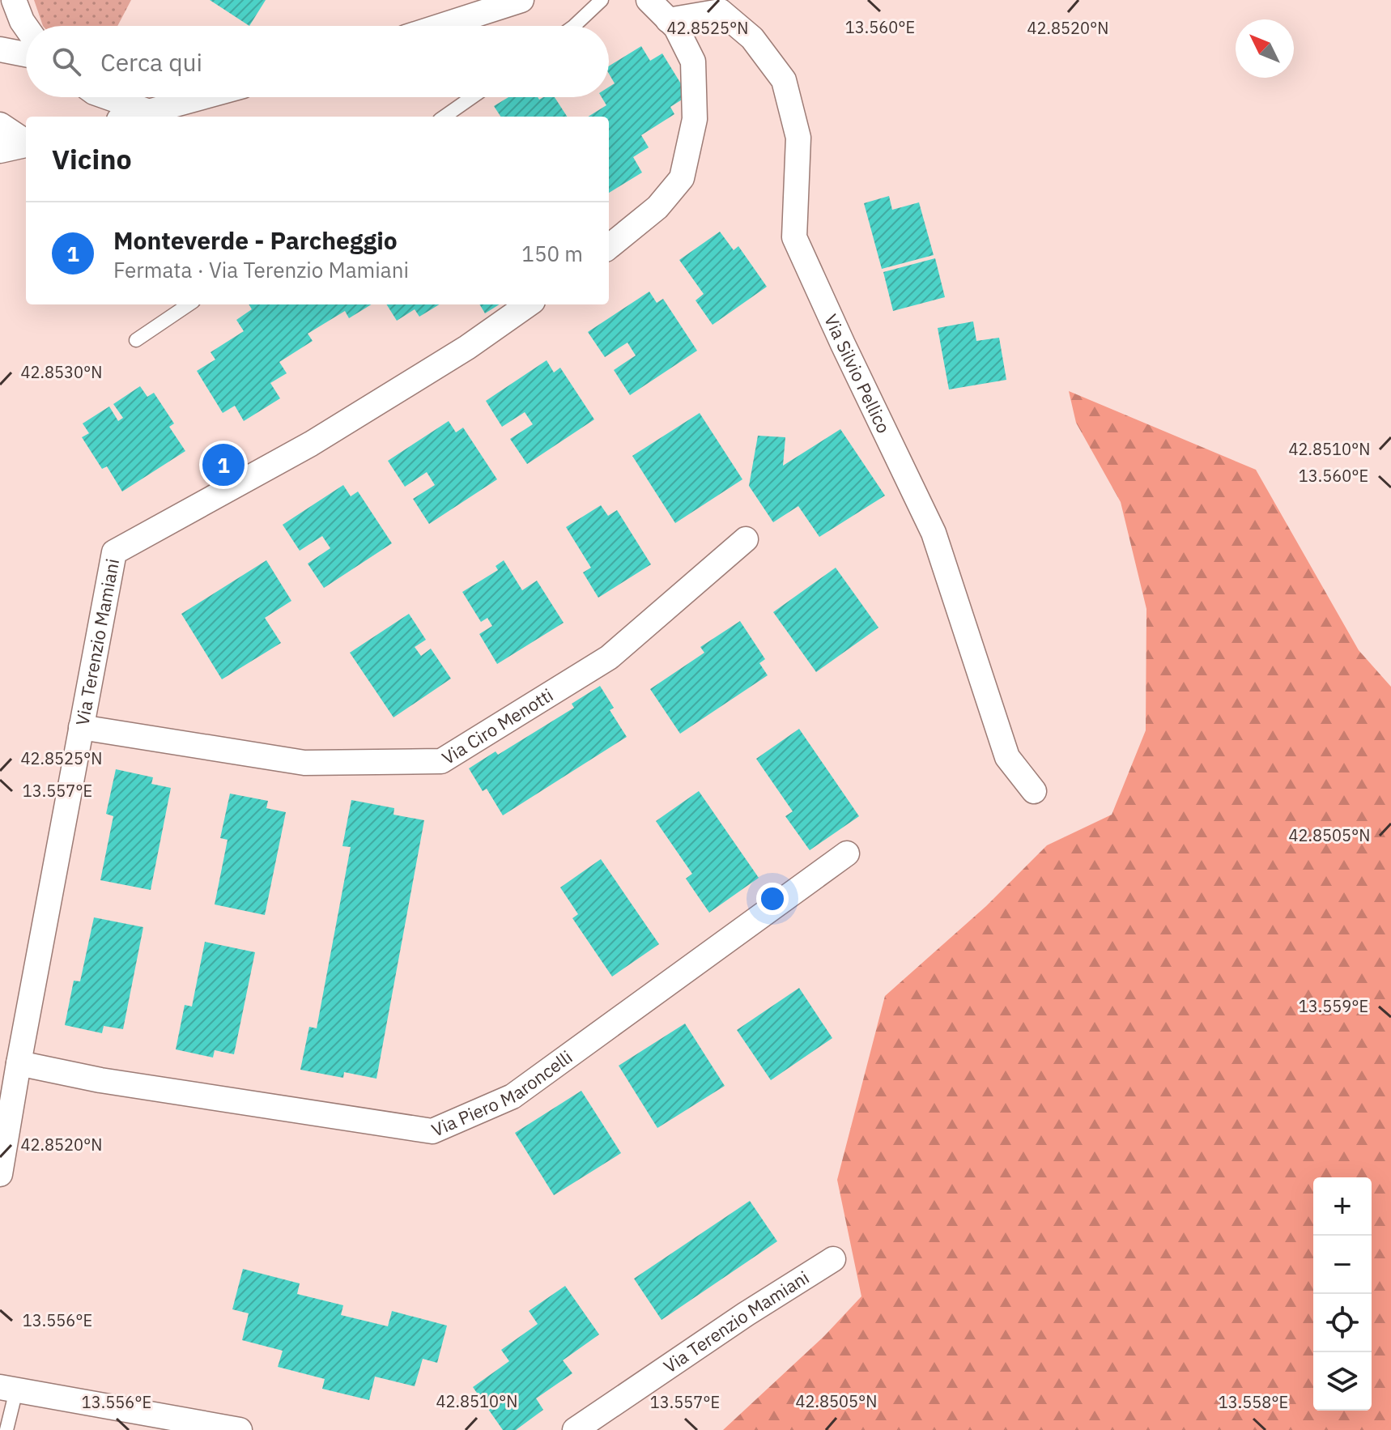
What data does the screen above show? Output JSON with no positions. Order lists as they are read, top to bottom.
{
  "streets": {
    "street": [
      "Via Silvio Pellico",
      "Via Terenzio Mamiani",
      "Via Ciro Menotti",
      "Via Piero Maroncelli"
    ]
  },
  "crossings": [
    ["Via Terenzio Mamiani", "Via Ciro Menotti"],
    ["Via Terenzio Mamiani", "Via Piero Maroncelli"]
  ],
  "north": "top left",
  "page": {
    "search": "Cerca qui",
    "heading": "Vicino",
    "list": [
      {
        "mark": "1",
        "name": "Monteverde - Parcheggio",
        "note": "Fermata · Via Terenzio Mamiani",
        "value": "150 m"
      }
    ],
    "pins": "1",
    "map_buttons": ["+", "−"]
  },
  "coordinates": [
    "13.560°E",
    "42.8525°N",
    "42.8520°N",
    "42.8530°N",
    "42.8510°N",
    "13.557°E",
    "42.8505°N",
    "13.559°E",
    "13.556°E",
    "13.558°E"
  ]
}
